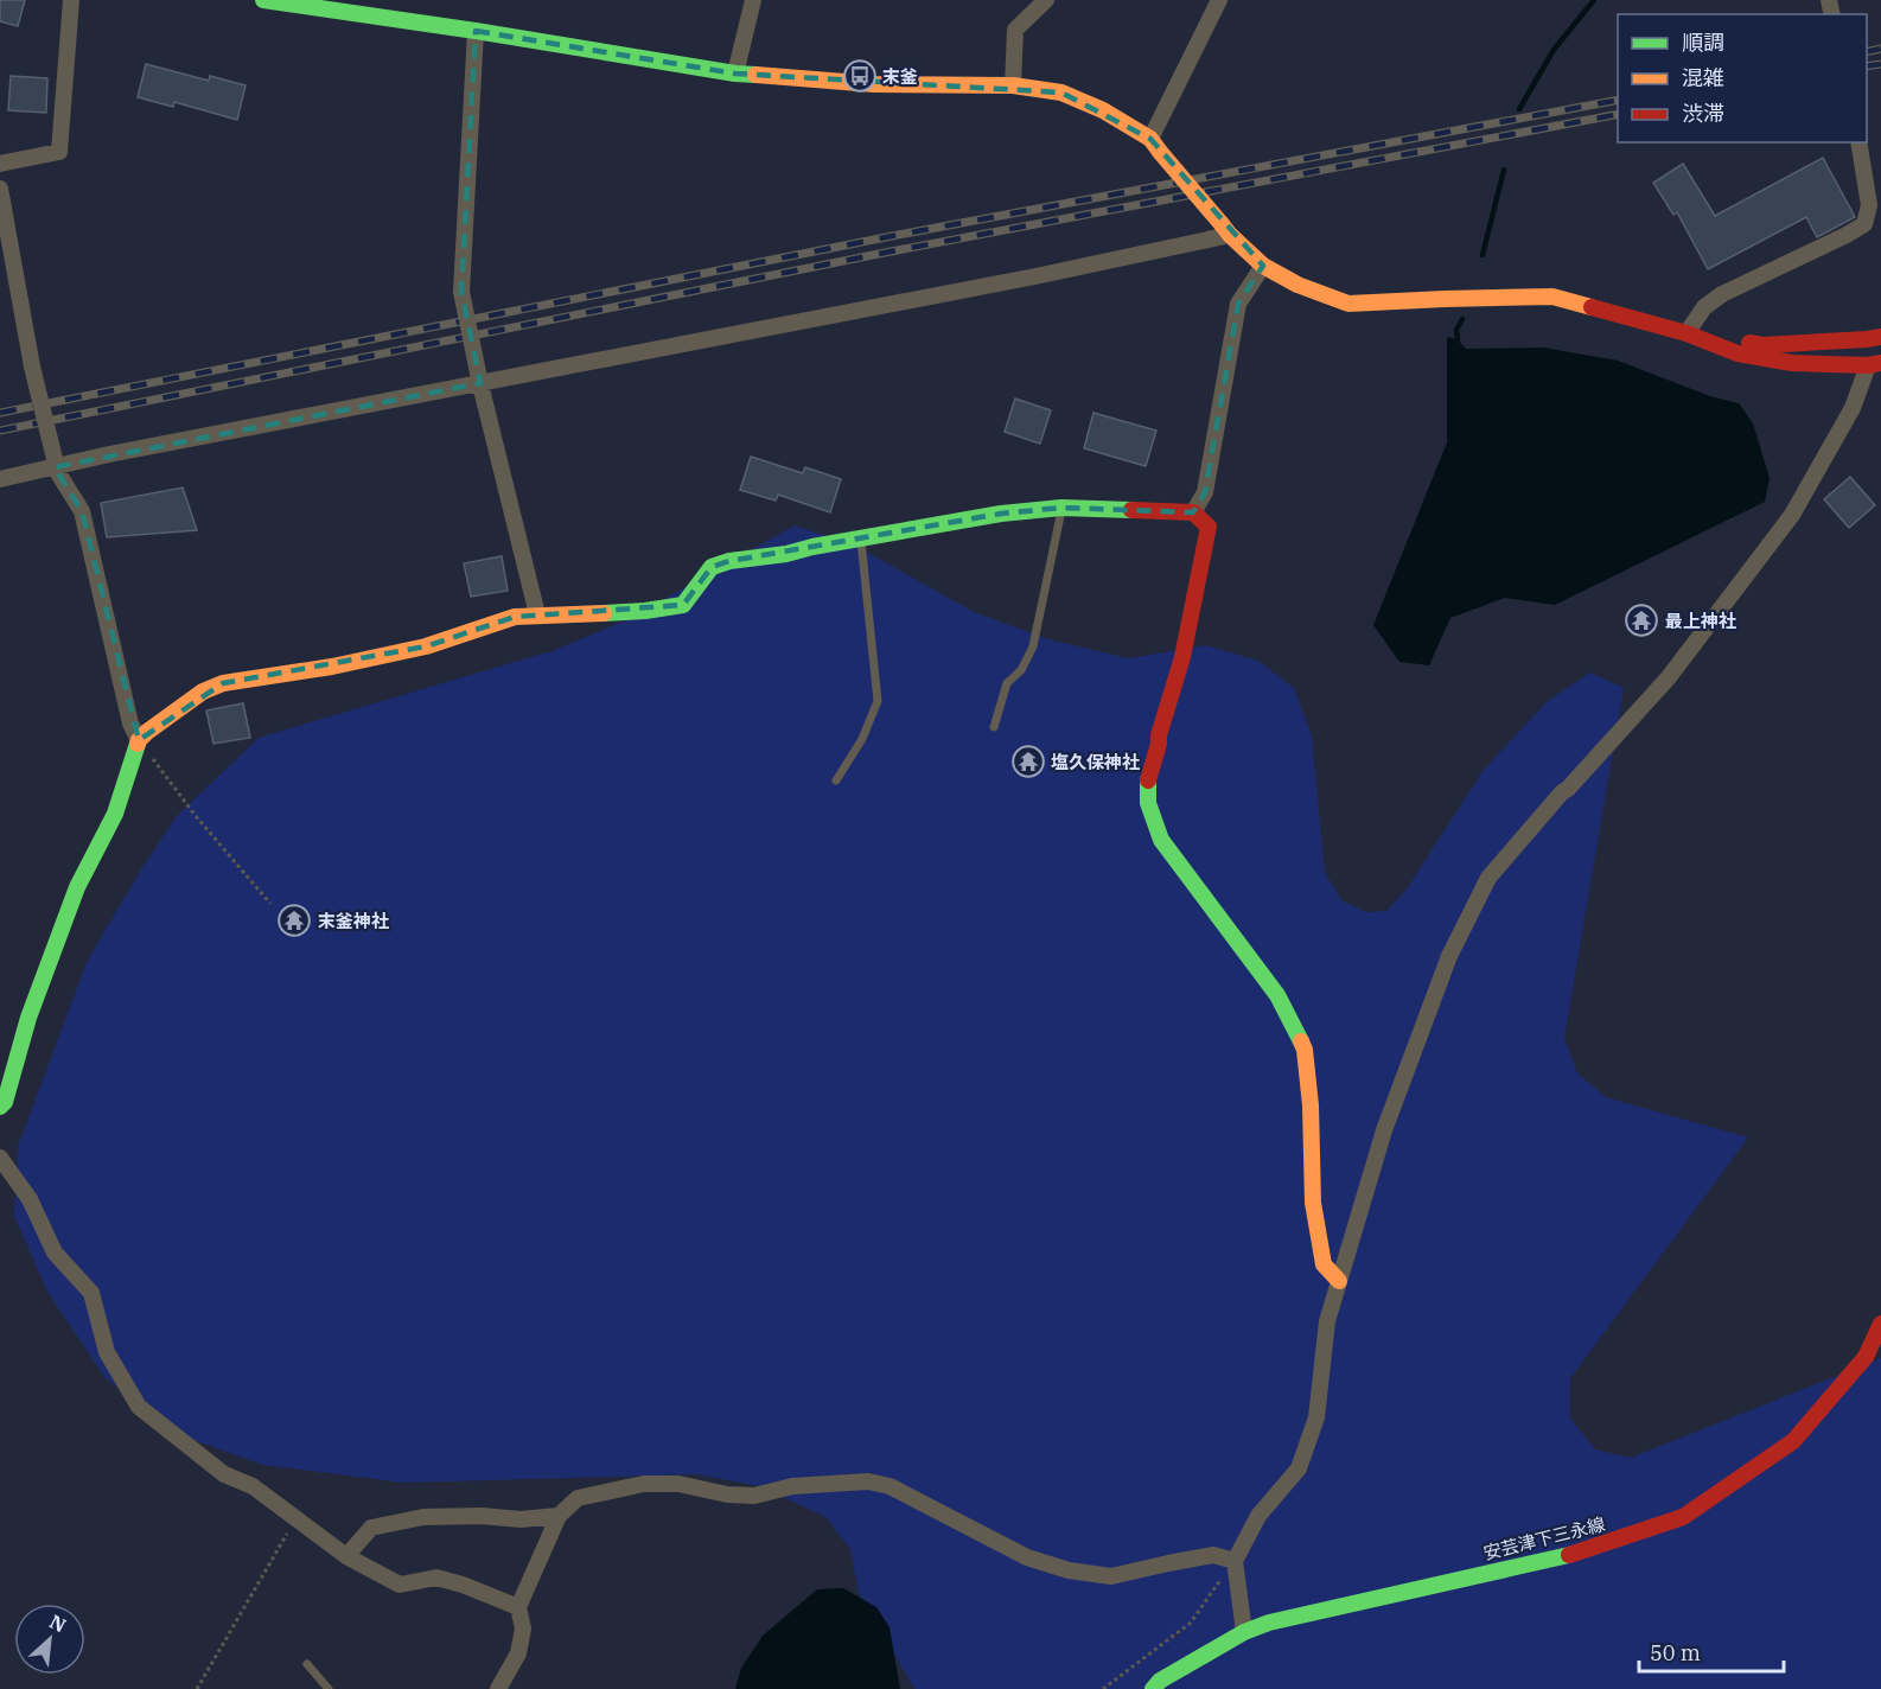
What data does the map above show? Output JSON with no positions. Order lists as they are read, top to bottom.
{
  "streets": {
    "street": ["安芸津下三永線"]
  },
  "places": {
    "bus stop": ["末釜"],
    "temple": ["最上神社", "塩久保神社", "末釜神社"]
  },
  "legend": ["順調", "混雑", "渋滞"],
  "scale_bar": "50 m",
  "north": "top right"
}
